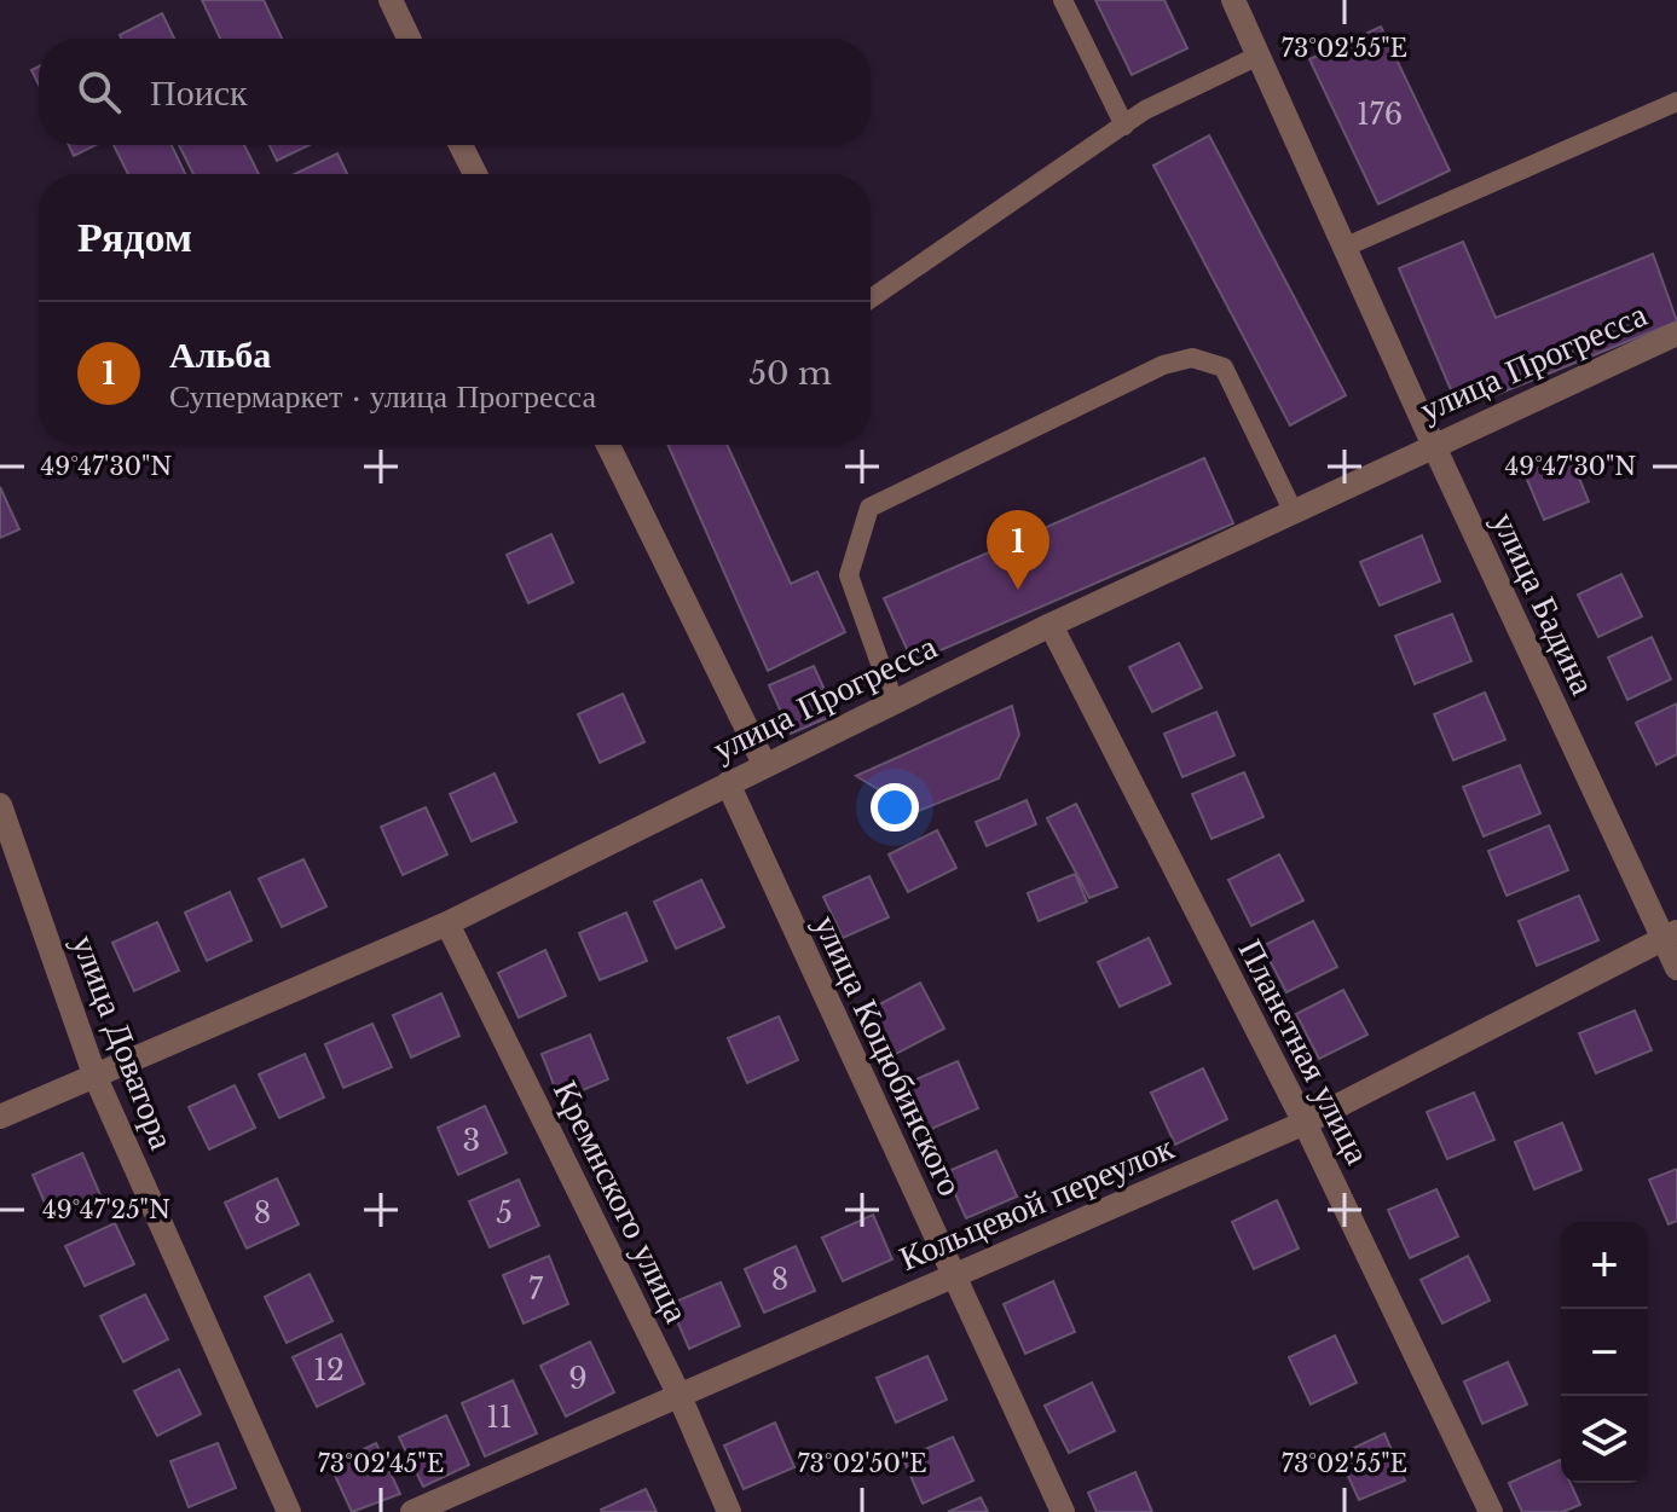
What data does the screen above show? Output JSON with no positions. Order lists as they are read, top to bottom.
{
  "streets": {
    "street": [
      "улица Прогресса",
      "улица Бадина",
      "улица Доватора",
      "Планетная улица",
      "улица Коцюбинского",
      "Кремнского улица",
      "Кольцевой переулок"
    ]
  },
  "crossings": [
    ["улица Прогресса", "улица Бадина"],
    ["улица Прогресса", "улица Доватора"],
    ["улица Прогресса", "Планетная улица"],
    ["улица Прогресса", "улица Коцюбинского"],
    ["улица Прогресса", "Кремнского улица"],
    ["улица Бадина", "Кольцевой переулок"],
    ["Планетная улица", "Кольцевой переулок"],
    ["улица Коцюбинского", "Кольцевой переулок"],
    ["Кремнского улица", "Кольцевой переулок"]
  ],
  "house_numbers": [
    "176",
    "3",
    "8",
    "5",
    "8",
    "7",
    "12",
    "9",
    "11"
  ],
  "page": {
    "search": "Поиск",
    "heading": "Рядом",
    "list": [
      {
        "mark": "1",
        "name": "Альба",
        "note": "Супермаркет · улица Прогресса",
        "value": "50 m"
      }
    ],
    "pins": "1",
    "map_buttons": ["+", "−"]
  },
  "coordinates": [
    "73°02'55\"E",
    "49°47'30\"N",
    "49°47'25\"N",
    "73°02'45\"E",
    "73°02'50\"E"
  ]
}
